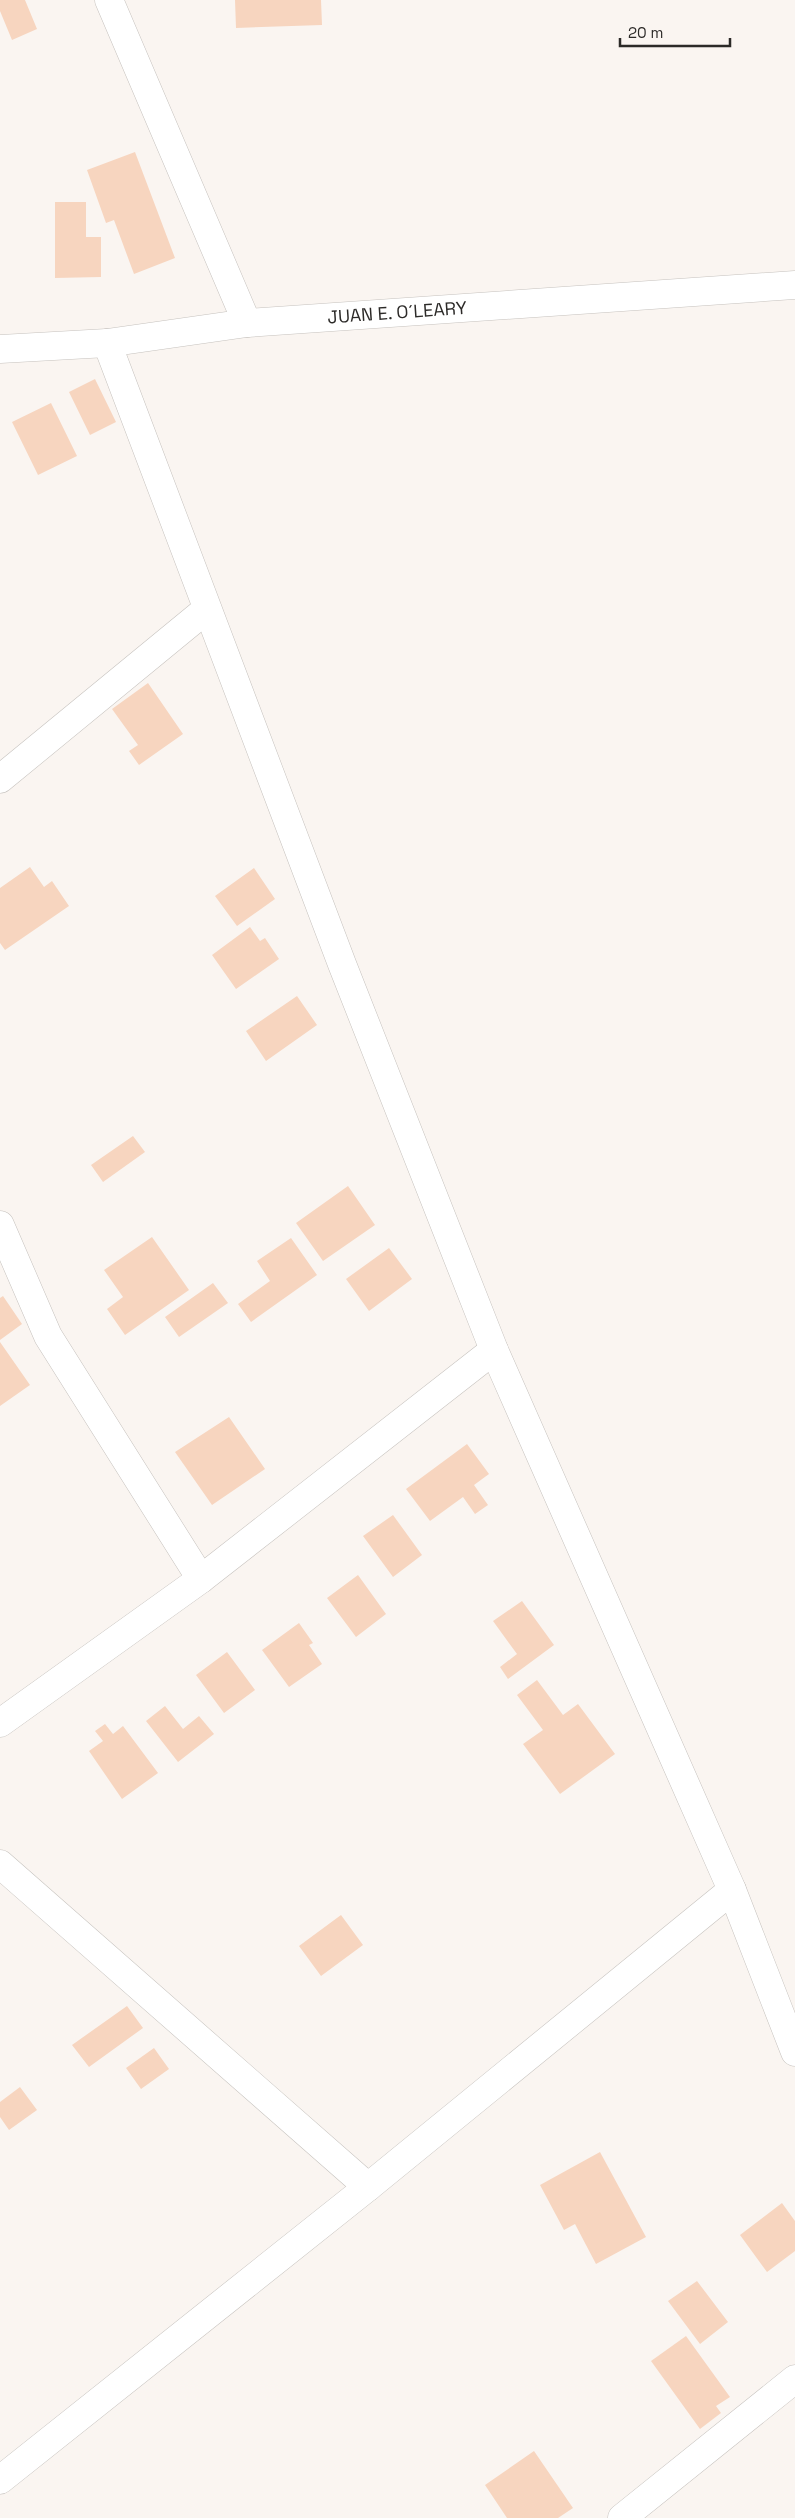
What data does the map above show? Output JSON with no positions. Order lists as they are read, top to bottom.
{
  "streets": {
    "street": ["JUAN E. O´LEARY"]
  },
  "scale_bar": "20 m"
}
